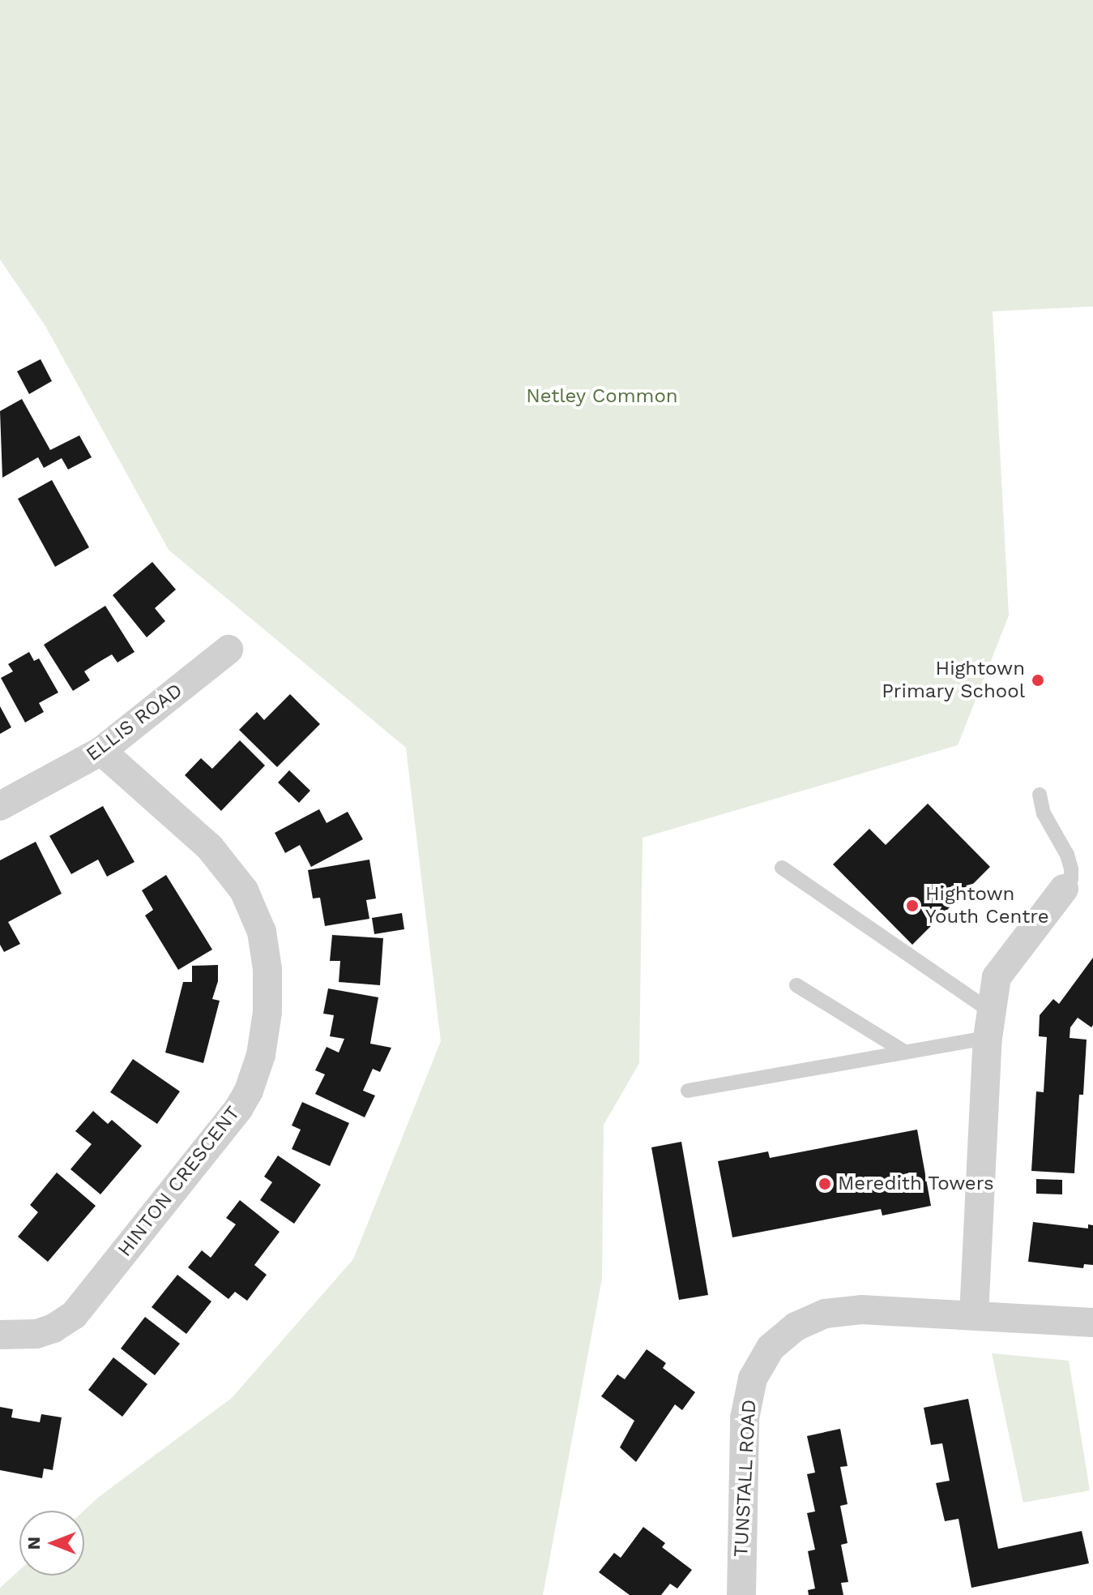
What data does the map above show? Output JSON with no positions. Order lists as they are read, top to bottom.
{
  "streets": {
    "street": ["ELLIS ROAD", "HINTON CRESCENT", "TUNSTALL ROAD"]
  },
  "crossings": [
    ["ELLIS ROAD", "HINTON CRESCENT"]
  ],
  "parks": ["Netley Common"],
  "places": ["Hightown Primary School", "Hightown Youth Centre", "Meredith Towers"],
  "north": "left"
}
